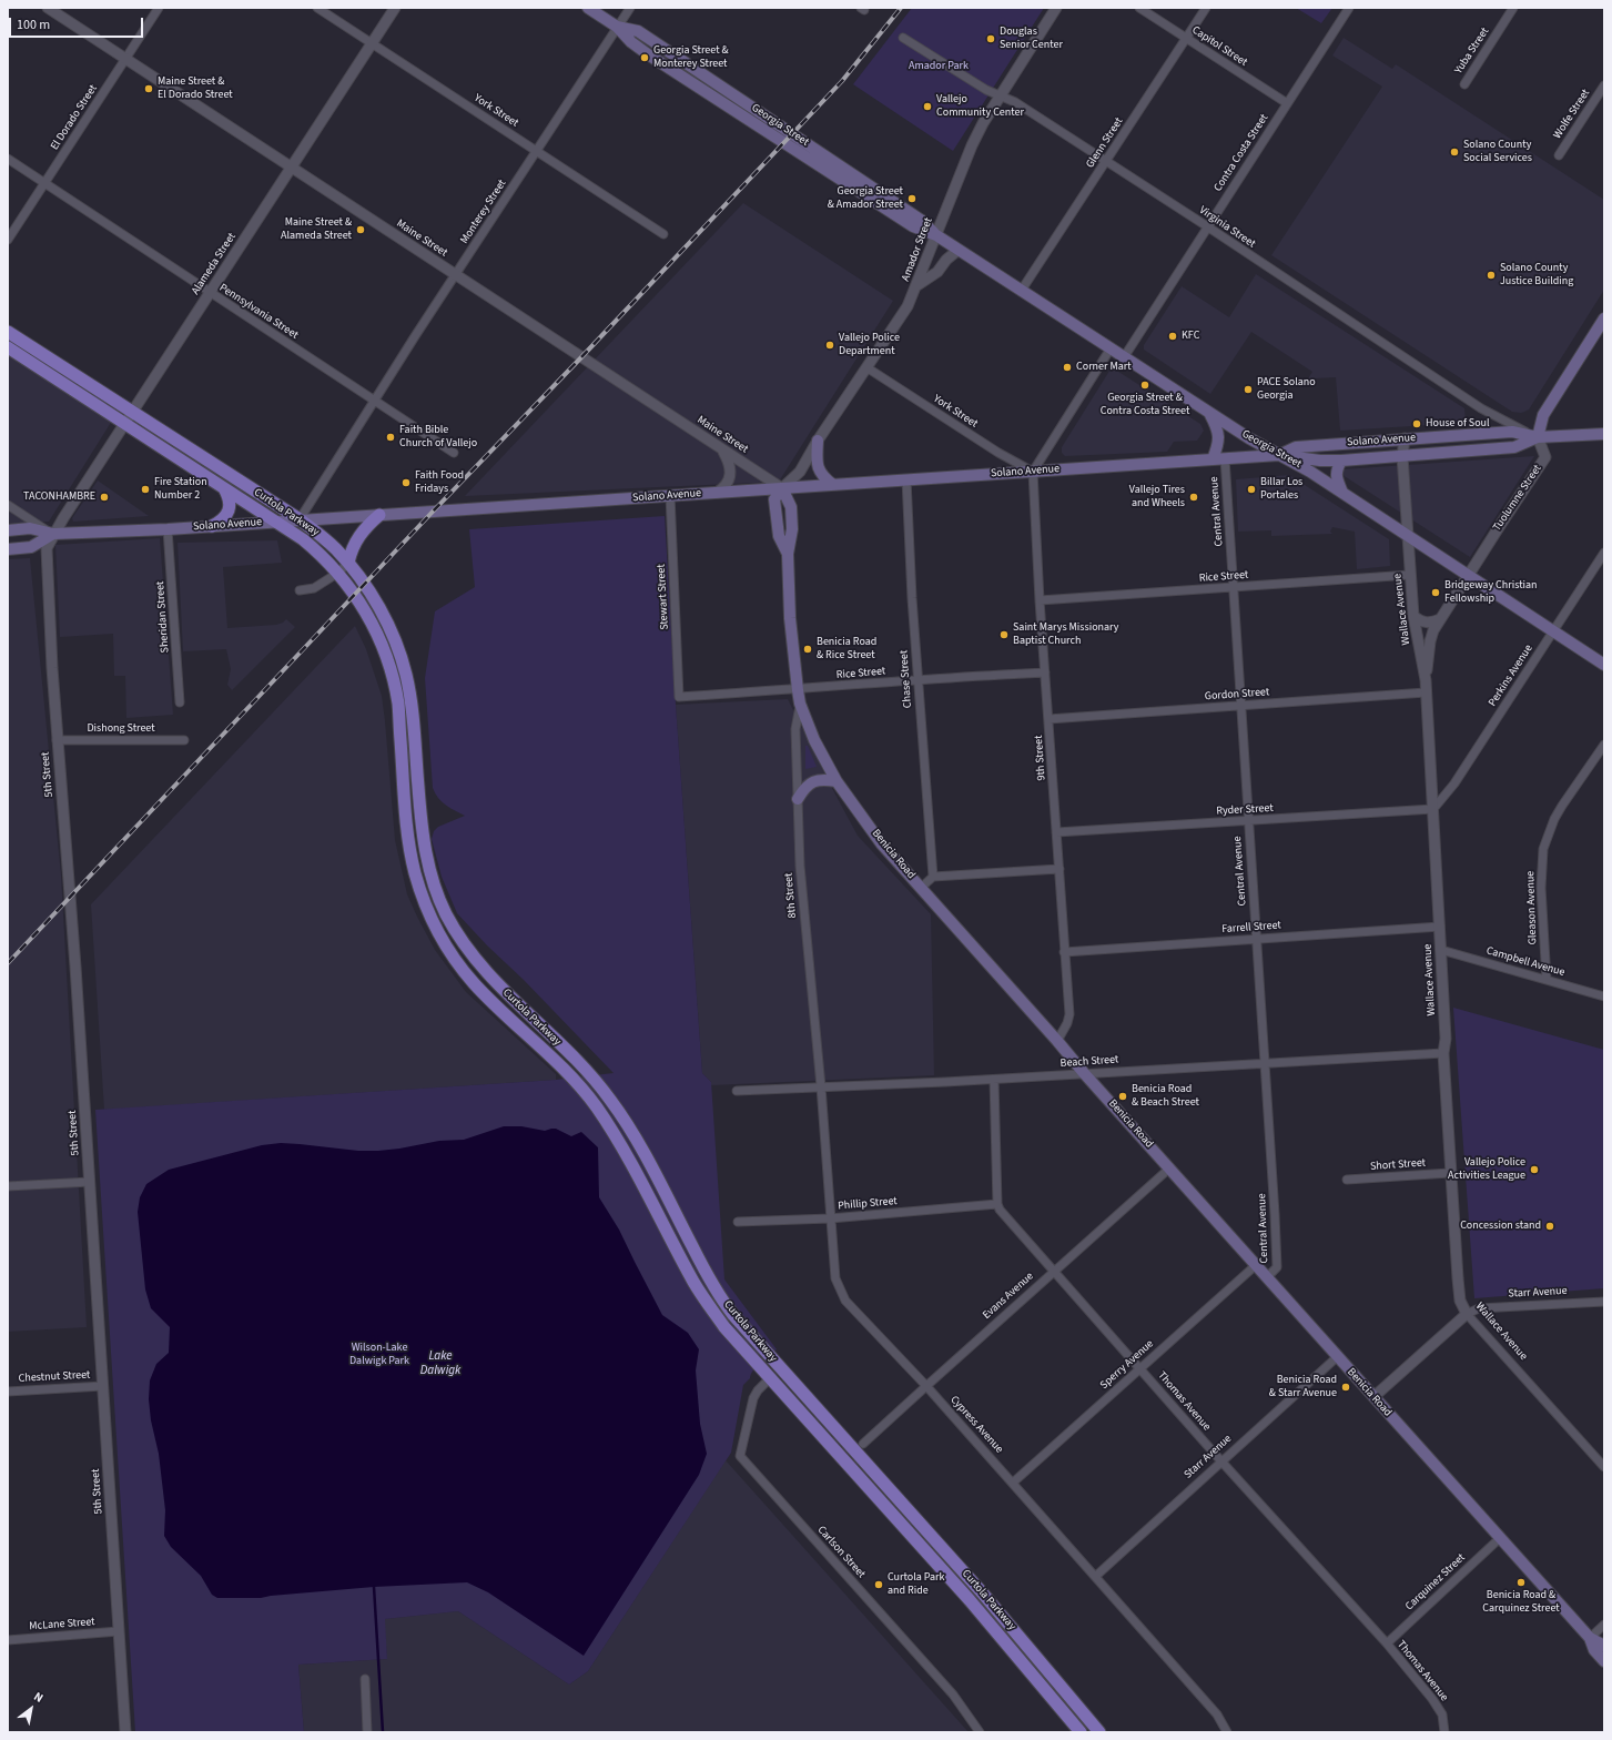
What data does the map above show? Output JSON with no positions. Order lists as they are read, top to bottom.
{
  "streets": {
    "main road": [
      "Georgia Street",
      "Solano Avenue",
      "Curtola Parkway",
      "Benicia Road"
    ],
    "street": [
      "Capitol Street",
      "Yuba Street",
      "York Street",
      "Wolfe Street",
      "El Dorado Street",
      "Glenn Street",
      "Contra Costa Street",
      "Monterey Street",
      "Virginia Street",
      "Maine Street",
      "Amador Street",
      "Alameda Street",
      "Pennsylvania Street",
      "Tuolumne Street",
      "Central Avenue",
      "Rice Street",
      "Stewart Street",
      "Wallace Avenue",
      "Sheridan Street",
      "Perkins Avenue",
      "Chase Street",
      "Gordon Street",
      "Dishong Street",
      "9th Street",
      "5th Street",
      "Ryder Street",
      "8th Street",
      "Gleason Avenue",
      "Farrell Street",
      "Campbell Avenue",
      "Beach Street",
      "Short Street",
      "Phillip Street",
      "Starr Avenue",
      "Evans Avenue",
      "Sperry Avenue",
      "Chestnut Street",
      "Thomas Avenue",
      "Cypress Avenue",
      "Carlson Street",
      "Carquinez Street",
      "McLane Street"
    ]
  },
  "crossings": [
    ["Capitol Street", "Glenn Street"],
    ["Capitol Street", "Contra Costa Street"],
    ["York Street", "Monterey Street"],
    ["York Street", "Amador Street"],
    ["York Street", "Alameda Street"],
    ["York Street", "Solano Avenue"],
    ["York Street", "9th Street"],
    ["El Dorado Street", "Maine Street"],
    ["El Dorado Street", "Pennsylvania Street"],
    ["Georgia Street", "Glenn Street"],
    ["Georgia Street", "Contra Costa Street"],
    ["Georgia Street", "Monterey Street"],
    ["Georgia Street", "Amador Street"],
    ["Georgia Street", "Solano Avenue"],
    ["Georgia Street", "Tuolumne Street"],
    ["Georgia Street", "Wallace Avenue"],
    ["Georgia Street", "Perkins Avenue"],
    ["Glenn Street", "Virginia Street"],
    ["Contra Costa Street", "Virginia Street"],
    ["Monterey Street", "Maine Street"],
    ["Monterey Street", "Pennsylvania Street"],
    ["Monterey Street", "Solano Avenue"],
    ["Monterey Street", "Curtola Parkway"],
    ["Virginia Street", "Amador Street"],
    ["Virginia Street", "Solano Avenue"],
    ["Virginia Street", "Tuolumne Street"],
    ["Maine Street", "Amador Street"],
    ["Maine Street", "Alameda Street"],
    ["Maine Street", "Solano Avenue"],
    ["Maine Street", "Benicia Road"],
    ["Amador Street", "Solano Avenue"],
    ["Amador Street", "Benicia Road"],
    ["Alameda Street", "Pennsylvania Street"],
    ["Alameda Street", "Solano Avenue"],
    ["Alameda Street", "Curtola Parkway"],
    ["Alameda Street", "5th Street"],
    ["Solano Avenue", "Tuolumne Street"],
    ["Solano Avenue", "Central Avenue"],
    ["Solano Avenue", "Curtola Parkway"],
    ["Solano Avenue", "Stewart Street"],
    ["Solano Avenue", "Wallace Avenue"],
    ["Solano Avenue", "Sheridan Street"],
    ["Solano Avenue", "Chase Street"],
    ["Solano Avenue", "9th Street"],
    ["Solano Avenue", "5th Street"],
    ["Solano Avenue", "Benicia Road"],
    ["Tuolumne Street", "Wallace Avenue"],
    ["Central Avenue", "Rice Street"],
    ["Central Avenue", "Gordon Street"],
    ["Central Avenue", "Ryder Street"],
    ["Central Avenue", "Benicia Road"],
    ["Central Avenue", "Farrell Street"],
    ["Central Avenue", "Beach Street"],
    ["Curtola Parkway", "Carlson Street"],
    ["Rice Street", "Stewart Street"],
    ["Rice Street", "Wallace Avenue"],
    ["Rice Street", "Chase Street"],
    ["Rice Street", "9th Street"],
    ["Rice Street", "Benicia Road"],
    ["Wallace Avenue", "Perkins Avenue"],
    ["Wallace Avenue", "Gordon Street"],
    ["Wallace Avenue", "Ryder Street"],
    ["Wallace Avenue", "Farrell Street"],
    ["Wallace Avenue", "Campbell Avenue"],
    ["Wallace Avenue", "Beach Street"],
    ["Wallace Avenue", "Short Street"],
    ["Wallace Avenue", "Starr Avenue"],
    ["Perkins Avenue", "Ryder Street"],
    ["Gordon Street", "9th Street"],
    ["Dishong Street", "5th Street"],
    ["9th Street", "Ryder Street"],
    ["9th Street", "Benicia Road"],
    ["9th Street", "Farrell Street"],
    ["5th Street", "Chestnut Street"],
    ["5th Street", "McLane Street"],
    ["Benicia Road", "8th Street"],
    ["Benicia Road", "Beach Street"],
    ["Benicia Road", "Starr Avenue"],
    ["Benicia Road", "Evans Avenue"],
    ["Benicia Road", "Sperry Avenue"],
    ["Benicia Road", "Carquinez Street"],
    ["8th Street", "Beach Street"],
    ["8th Street", "Cypress Avenue"],
    ["Gleason Avenue", "Campbell Avenue"],
    ["Beach Street", "Cypress Avenue"],
    ["Phillip Street", "Thomas Avenue"],
    ["Phillip Street", "Cypress Avenue"],
    ["Starr Avenue", "Thomas Avenue"],
    ["Starr Avenue", "Cypress Avenue"],
    ["Evans Avenue", "Thomas Avenue"],
    ["Evans Avenue", "Cypress Avenue"],
    ["Sperry Avenue", "Thomas Avenue"],
    ["Sperry Avenue", "Cypress Avenue"],
    ["Thomas Avenue", "Carquinez Street"]
  ],
  "water": ["Lake Dalwigk"],
  "parks": ["Amador Park", "Wilson-Lake Dalwigk Park"],
  "places": [
    "Douglas Senior Center",
    "Georgia Street & Monterey Street",
    "Maine Street & El Dorado Street",
    "Vallejo Community Center",
    "Solano County Social Services",
    "Georgia Street & Amador Street",
    "Maine Street & Alameda Street",
    "Solano County Justice Building",
    "KFC",
    "Vallejo Police Department",
    "Corner Mart",
    "Georgia Street & Contra Costa Street",
    "PACE Solano Georgia",
    "House of Soul",
    "Faith Bible Church of Vallejo",
    "Faith Food Fridays",
    "Fire Station Number 2",
    "Billar Los Portales",
    "TACONHAMBRE",
    "Vallejo Tires and Wheels",
    "Bridgeway Christian Fellowship",
    "Saint Marys Missionary Baptist Church",
    "Benicia Road & Rice Street",
    "Benicia Road & Beach Street",
    "Vallejo Police Activities League",
    "Concession stand",
    "Benicia Road & Starr Avenue",
    "Benicia Road & Carquinez Street",
    "Curtola Park and Ride"
  ],
  "scale_bar": "100 m",
  "north": "top right"
}
